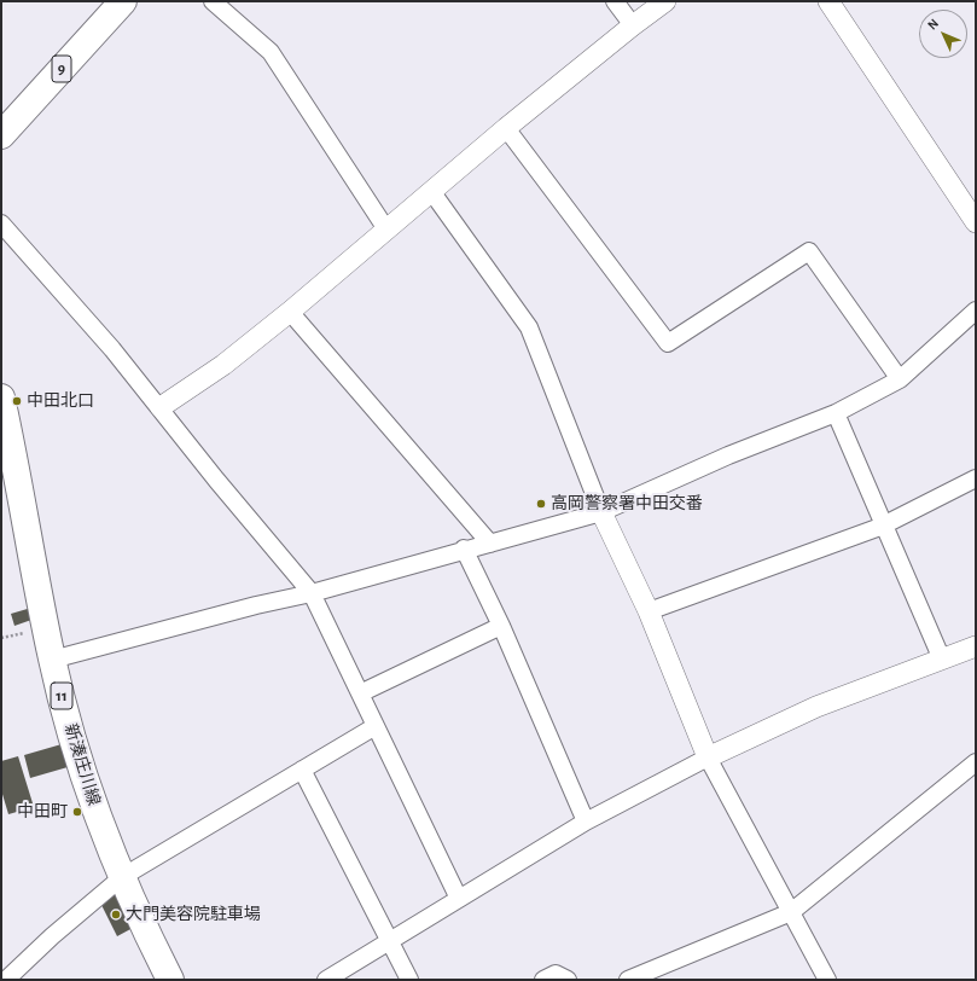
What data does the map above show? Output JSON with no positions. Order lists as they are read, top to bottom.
{
  "streets": {
    "main road": ["9", "11", "新湊庄川線"]
  },
  "places": [
    "中田北口",
    "高岡警察署中田交番",
    "中田町",
    "大門美容院駐車場"
  ],
  "north": "top left"
}
